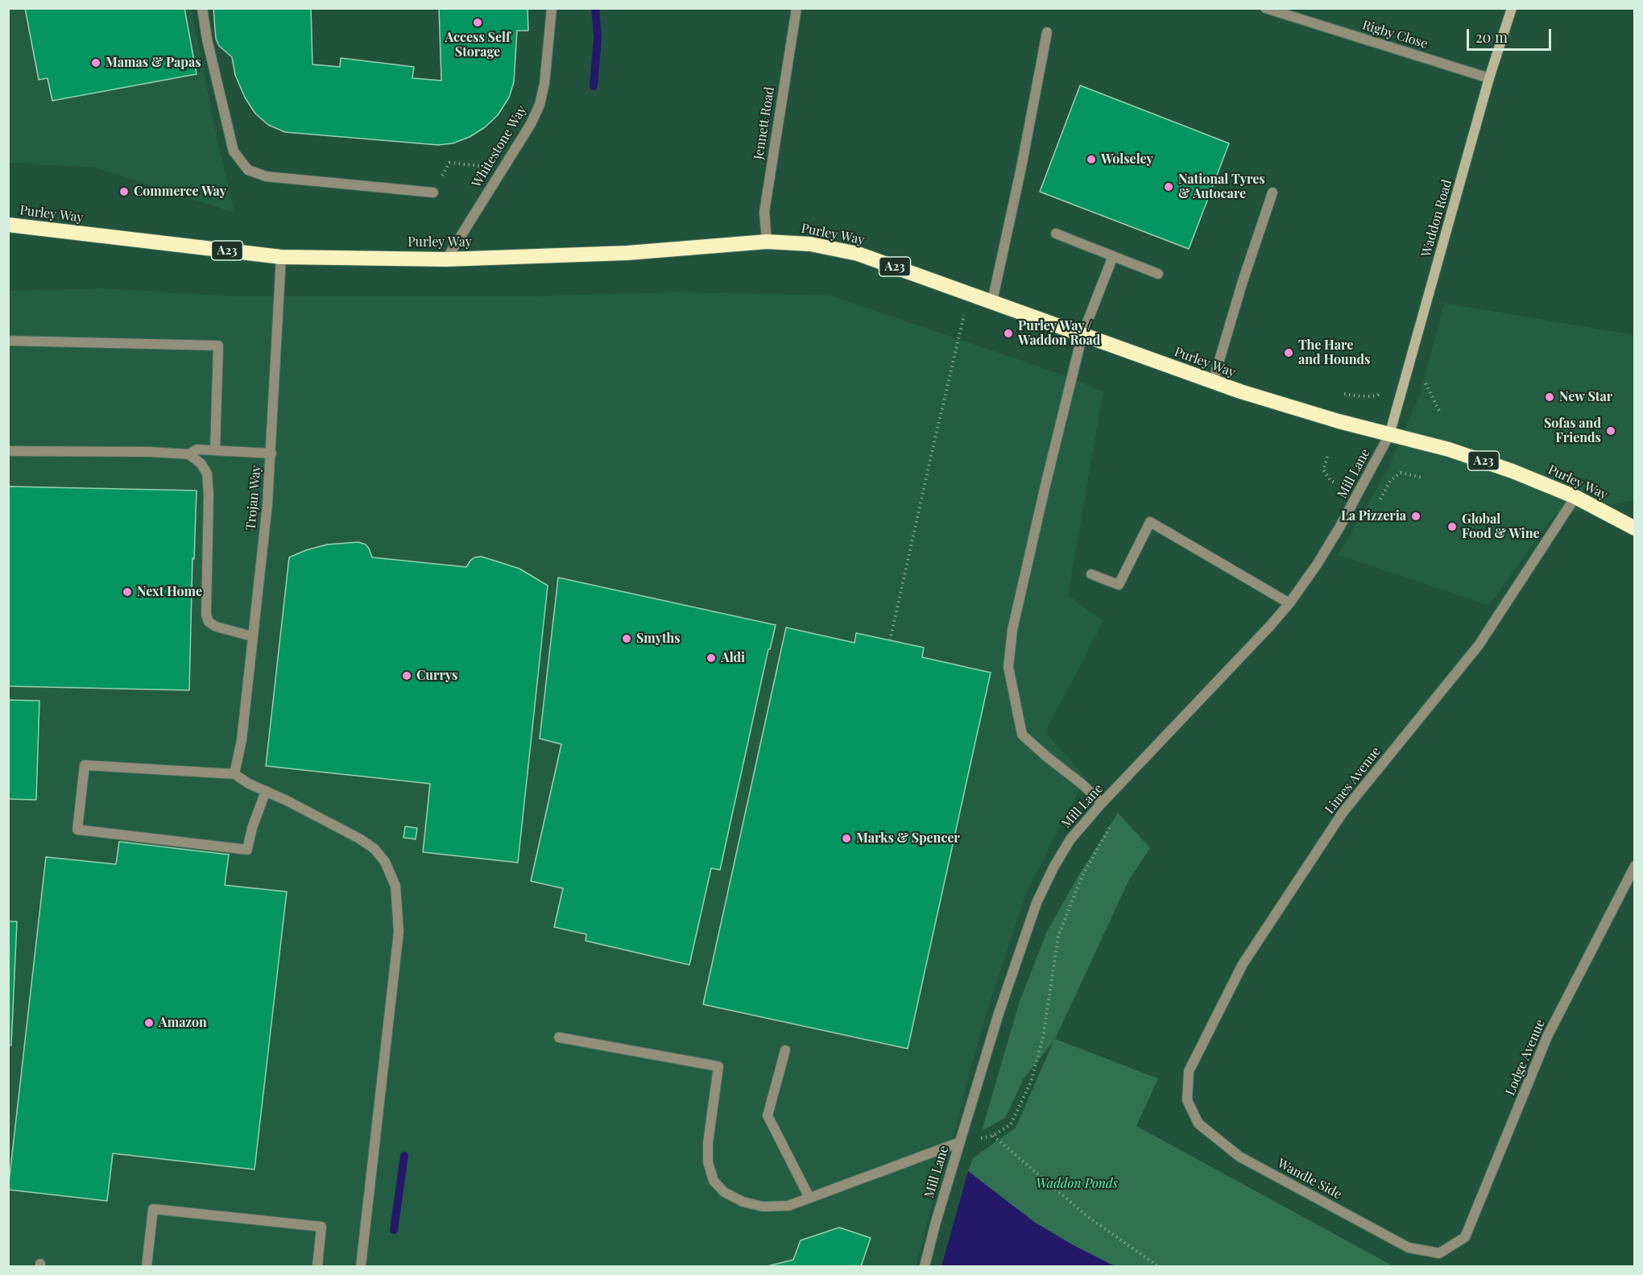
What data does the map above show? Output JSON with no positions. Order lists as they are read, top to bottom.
{
  "streets": {
    "highway": ["Purley Way", "A23"],
    "street": [
      "Rigby Close",
      "Jennett Road",
      "Whitestone Way",
      "Waddon Road",
      "Mill Lane",
      "Trojan Way",
      "Limes Avenue",
      "Lodge Avenue",
      "Wandle Side"
    ]
  },
  "crossings": [
    ["Rigby Close", "Waddon Road"],
    ["Jennett Road", "Purley Way"],
    ["Whitestone Way", "Purley Way"],
    ["Purley Way", "Waddon Road"],
    ["Purley Way", "Mill Lane"],
    ["Purley Way", "Trojan Way"],
    ["Purley Way", "Limes Avenue"],
    ["Waddon Road", "Mill Lane"],
    ["Limes Avenue", "Wandle Side"],
    ["Lodge Avenue", "Wandle Side"]
  ],
  "parks": ["Waddon Ponds"],
  "places": [
    "Access Self Storage",
    "Mamas & Papas",
    "Wolseley",
    "National Tyres & Autocare",
    "Commerce Way",
    "Purley Way / Waddon Road",
    "The Hare and Hounds",
    "New Star",
    "Sofas and Friends",
    "La Pizzeria",
    "Global Food & Wine",
    "Next Home",
    "Smyths",
    "Aldi",
    "Currys",
    "Marks & Spencer",
    "Amazon"
  ],
  "scale_bar": "20 m"
}
